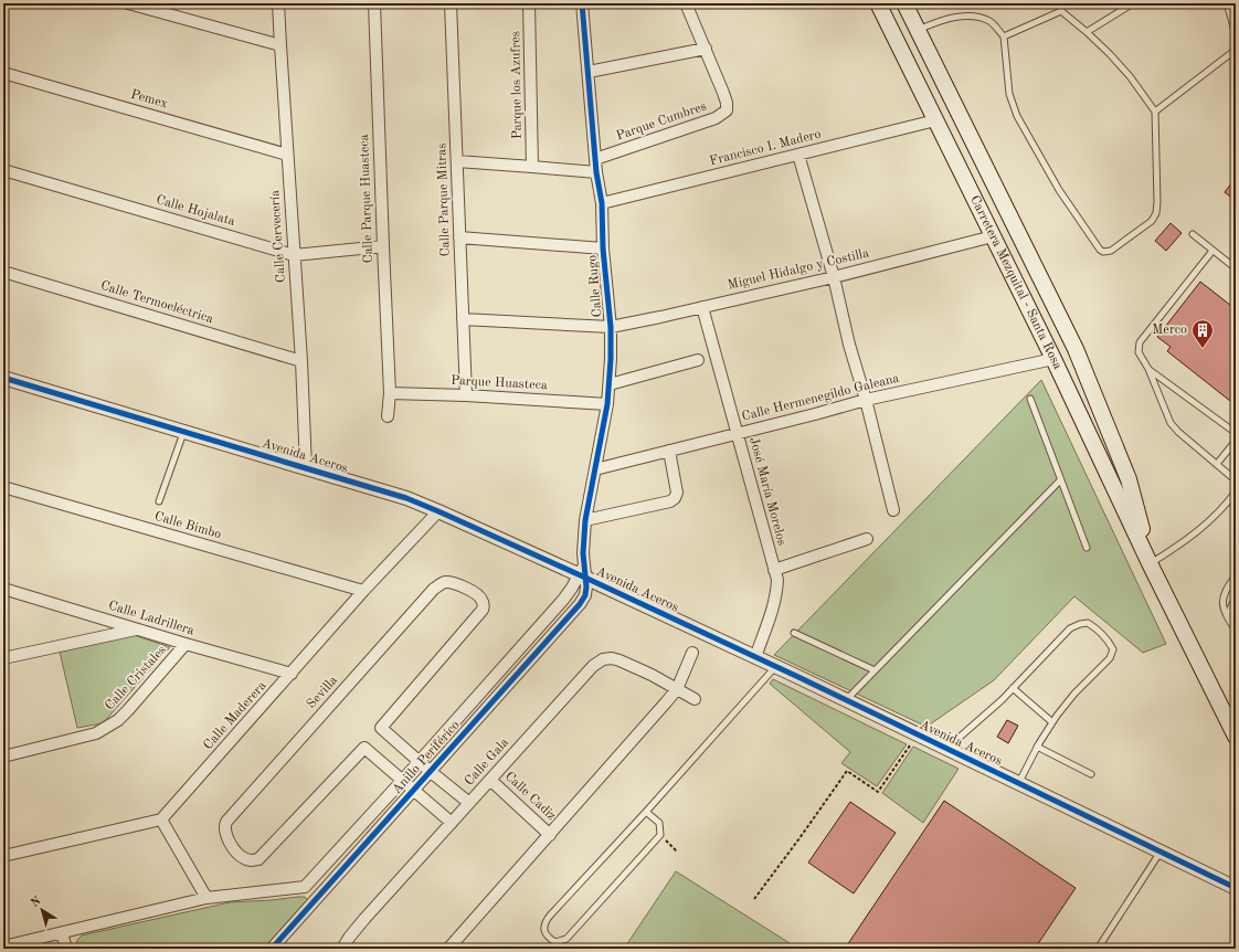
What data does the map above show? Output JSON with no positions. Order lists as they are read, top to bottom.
{
  "streets": {
    "main road": ["Carretera Mezquital - Santa Rosa"],
    "street": [
      "Parque los Azufres",
      "Pemex",
      "Parque Cumbres",
      "Francisco I. Madero",
      "Calle Parque Huasteca",
      "Calle Parque Mitras",
      "Calle Hojalata",
      "Calle Cervecería",
      "Miguel Hidalgo y Costilla",
      "Calle Rugo",
      "Calle Termoeléctrica",
      "Parque Huasteca",
      "Calle Hermenegildo Galeana",
      "Avenida Aceros",
      "José María Morelos",
      "Calle Bimbo",
      "Calle Ladrillera",
      "Calle Cristales",
      "Sevilla",
      "Calle Maderera",
      "Anillo Periférico",
      "Calle Gala",
      "Calle Cadiz"
    ]
  },
  "crossings": [
    ["Pemex", "Calle Cervecería"],
    ["Parque Cumbres", "Calle Rugo"],
    ["Francisco I. Madero", "Carretera Mezquital - Santa Rosa"],
    ["Francisco I. Madero", "Calle Rugo"],
    ["Calle Parque Huasteca", "Calle Hojalata"],
    ["Calle Parque Huasteca", "Parque Huasteca"],
    ["Calle Parque Mitras", "Miguel Hidalgo y Costilla"],
    ["Calle Parque Mitras", "Parque Huasteca"],
    ["Calle Hojalata", "Calle Cervecería"],
    ["Calle Cervecería", "Calle Termoeléctrica"],
    ["Calle Cervecería", "Avenida Aceros"],
    ["Miguel Hidalgo y Costilla", "Carretera Mezquital - Santa Rosa"],
    ["Miguel Hidalgo y Costilla", "Calle Rugo"],
    ["Miguel Hidalgo y Costilla", "José María Morelos"],
    ["Carretera Mezquital - Santa Rosa", "Calle Hermenegildo Galeana"],
    ["Calle Rugo", "Parque Huasteca"],
    ["Calle Rugo", "Calle Hermenegildo Galeana"],
    ["Calle Rugo", "Avenida Aceros"],
    ["Calle Rugo", "Anillo Periférico"],
    ["Calle Hermenegildo Galeana", "José María Morelos"],
    ["Avenida Aceros", "José María Morelos"],
    ["Avenida Aceros", "Calle Maderera"],
    ["Avenida Aceros", "Anillo Periférico"],
    ["Calle Bimbo", "Calle Maderera"],
    ["Calle Ladrillera", "Calle Cristales"],
    ["Calle Ladrillera", "Calle Maderera"],
    ["Sevilla", "Anillo Periférico"],
    ["Calle Gala", "Calle Cadiz"]
  ],
  "places": {
    "building": ["Merco"]
  },
  "north": "top left"
}
